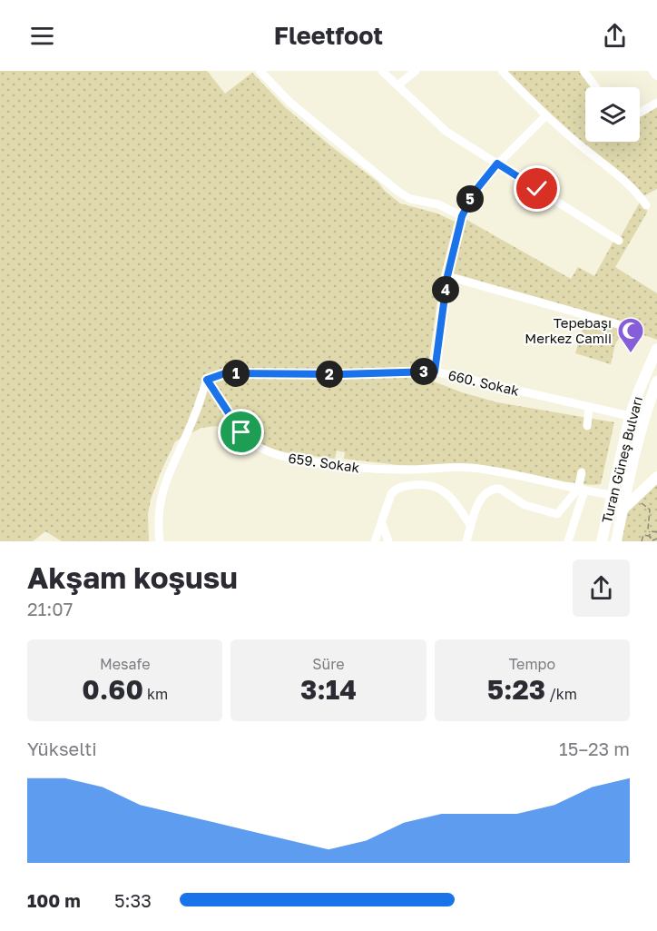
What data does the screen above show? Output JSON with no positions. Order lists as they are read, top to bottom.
{
  "streets": {
    "main road": ["Turan Güneş Bulvarı"],
    "street": ["660. Sokak", "659. Sokak"]
  },
  "crossings": [
    ["660. Sokak", "Turan Güneş Bulvarı"],
    ["660. Sokak", "659. Sokak"],
    ["Turan Güneş Bulvarı", "659. Sokak"]
  ],
  "places": {
    "mosque": ["Tepebaşı Merkez Camii"]
  },
  "page": {
    "header": "Fleetfoot",
    "pins": [
      "5",
      "4",
      "3",
      "1",
      "2"
    ],
    "heading": ["Akşam koşusu", "21:07"],
    "stats": [
      ["Mesafe", "0.60 km"],
      ["Süre", "3:14"],
      ["Tempo", "5:23 /km"]
    ],
    "chart": ["Yükselti", "15–23 m"],
    "list": [
      {
        "name": "100 m",
        "note": "5:33"
      }
    ]
  }
}
